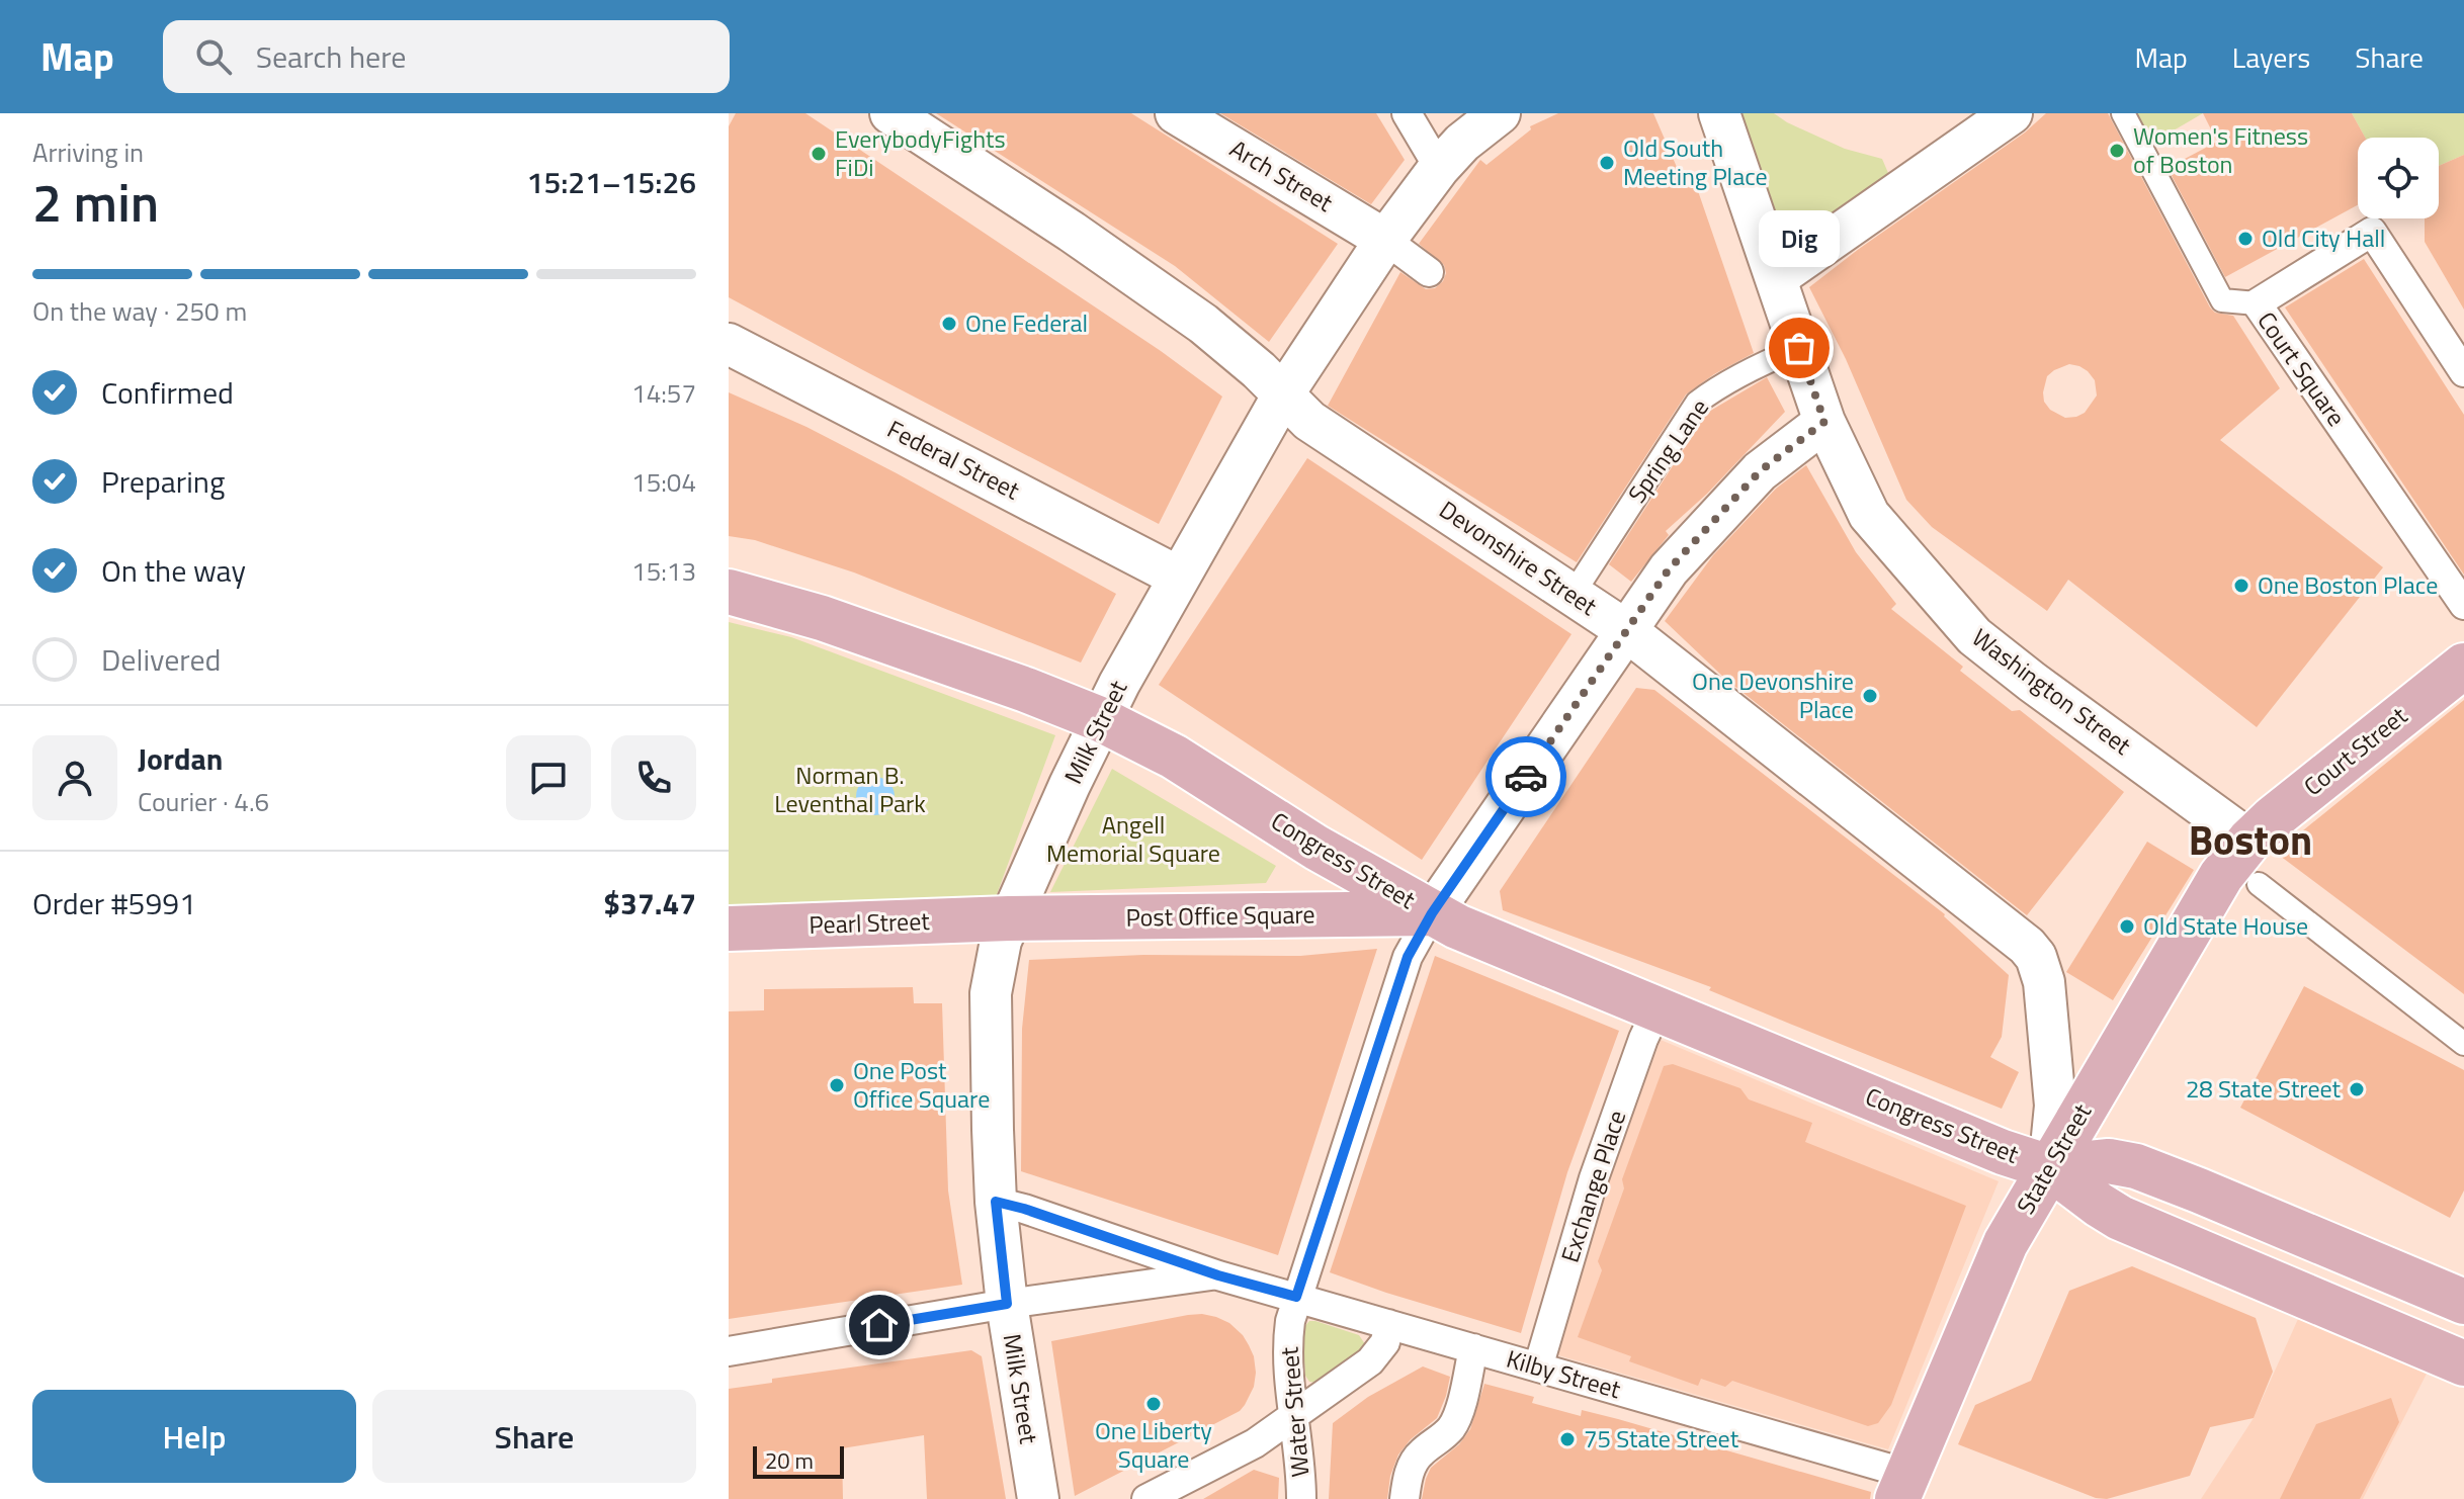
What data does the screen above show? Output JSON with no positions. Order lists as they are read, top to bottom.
{
  "streets": {
    "main road": [
      "Arch Street",
      "Federal Street",
      "Devonshire Street",
      "Washington Street",
      "Milk Street",
      "Court Street",
      "Congress Street",
      "Post Office Square",
      "Pearl Street",
      "State Street",
      "Water Street"
    ],
    "street": [
      "Court Square",
      "Spring Lane",
      "Exchange Place",
      "Kilby Street"
    ]
  },
  "crossings": [
    ["Arch Street", "Milk Street"],
    ["Spring Lane", "Devonshire Street"],
    ["Spring Lane", "Washington Street"],
    ["Federal Street", "Milk Street"],
    ["Devonshire Street", "Milk Street"],
    ["Devonshire Street", "Congress Street"],
    ["Devonshire Street", "State Street"],
    ["Devonshire Street", "Water Street"],
    ["Washington Street", "Court Street"],
    ["Washington Street", "State Street"],
    ["Washington Street", "Water Street"],
    ["Milk Street", "Congress Street"],
    ["Milk Street", "Post Office Square"],
    ["Milk Street", "Pearl Street"],
    ["Milk Street", "Kilby Street"],
    ["Court Street", "State Street"],
    ["Congress Street", "Post Office Square"],
    ["Congress Street", "State Street"],
    ["Congress Street", "Exchange Place"],
    ["Congress Street", "Water Street"],
    ["Post Office Square", "Pearl Street"],
    ["Post Office Square", "Water Street"],
    ["State Street", "Kilby Street"],
    ["Exchange Place", "Kilby Street"],
    ["Kilby Street", "Water Street"]
  ],
  "districts": ["Boston"],
  "parks": ["Norman B. Leventhal Park", "Angell Memorial Square"],
  "places": [
    "Women's Fitness of Boston",
    "EverybodyFights FiDi",
    "Old South Meeting Place",
    "Old City Hall",
    "One Federal",
    "Dig",
    "One Boston Place",
    "One Devonshire Place",
    "Old State House",
    "One Post Office Square",
    "28 State Street",
    "One Liberty Square",
    "75 State Street"
  ],
  "scale_bar": "20 m",
  "page": {
    "header": "Map",
    "search": "Search here",
    "nav": ["Map", "Layers", "Share"],
    "heading": ["2 min", "Arriving in", "15:21–15:26"],
    "panel": [
      "Jordan",
      "Courier · 4.6",
      "Order #5991",
      "$37.47"
    ],
    "bubble": "Dig",
    "bar": "On the way · 250 m",
    "list": [
      ["Confirmed", "14:57"],
      ["Preparing", "15:04"],
      ["On the way", "15:13"],
      "Delivered"
    ],
    "buttons": ["Help", "Share"],
    "scale": "20 m"
  }
}
